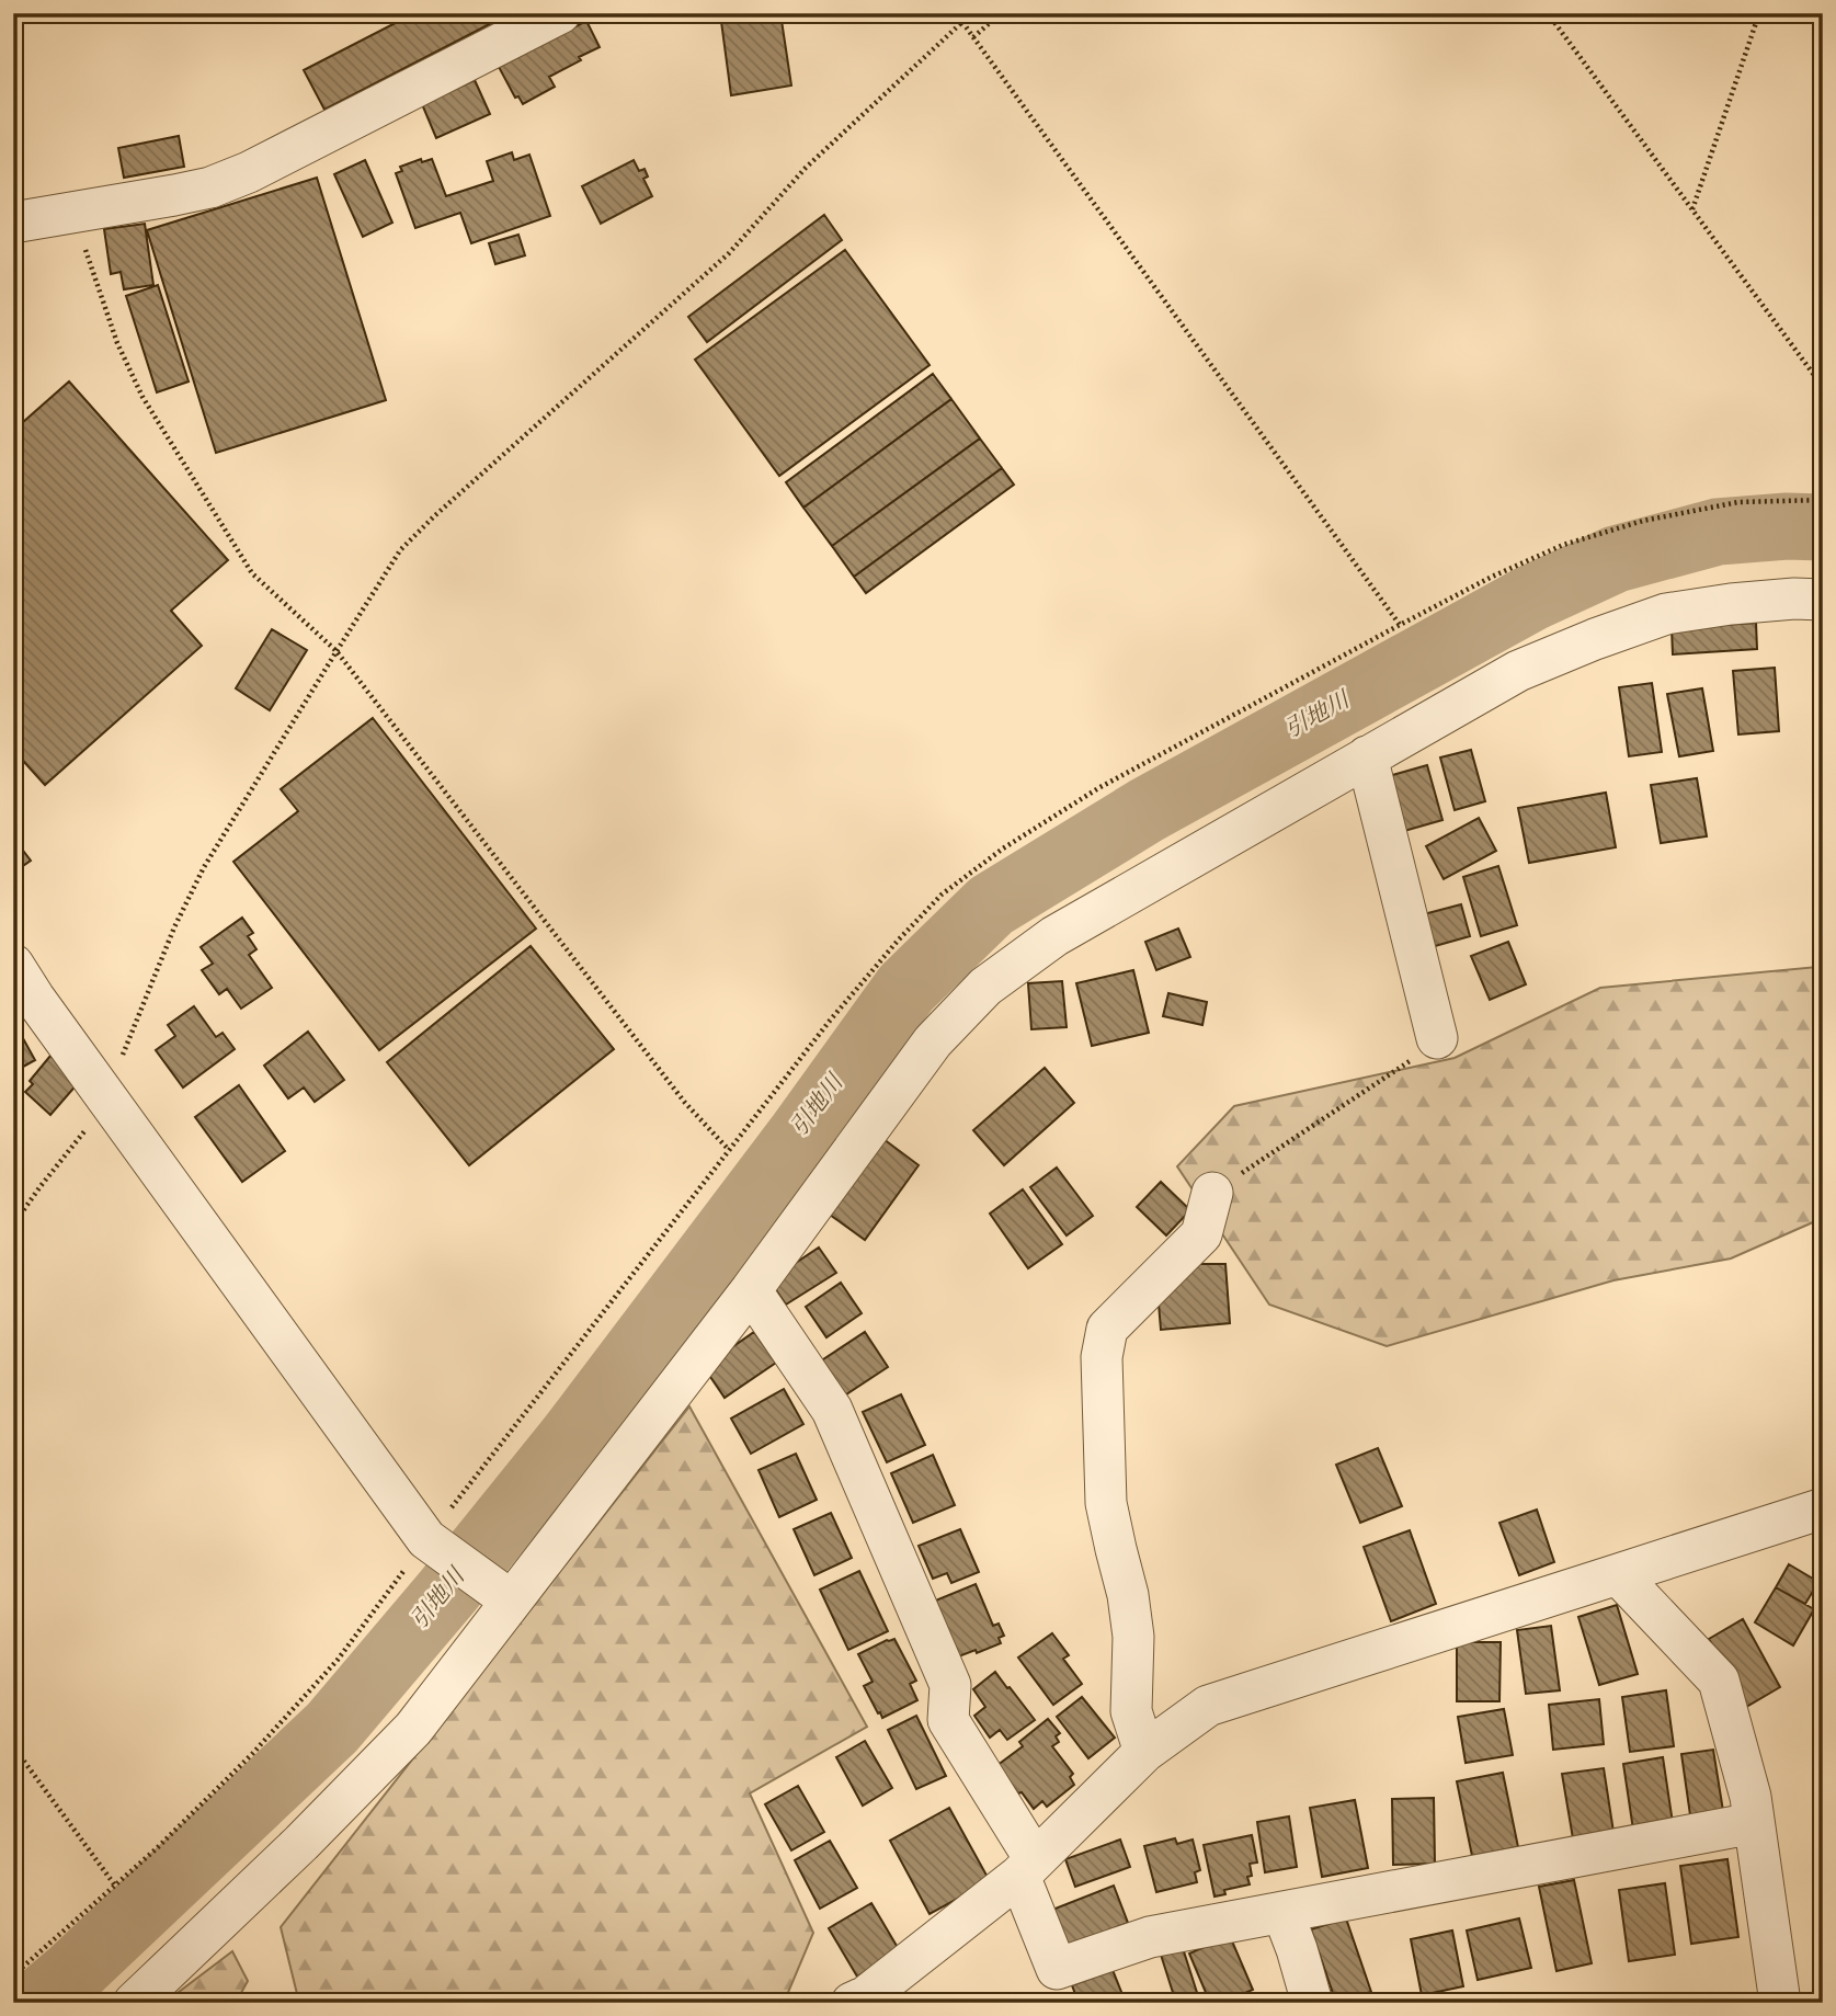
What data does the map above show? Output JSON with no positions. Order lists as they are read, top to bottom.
{
  "water": ["引地川"]
}
